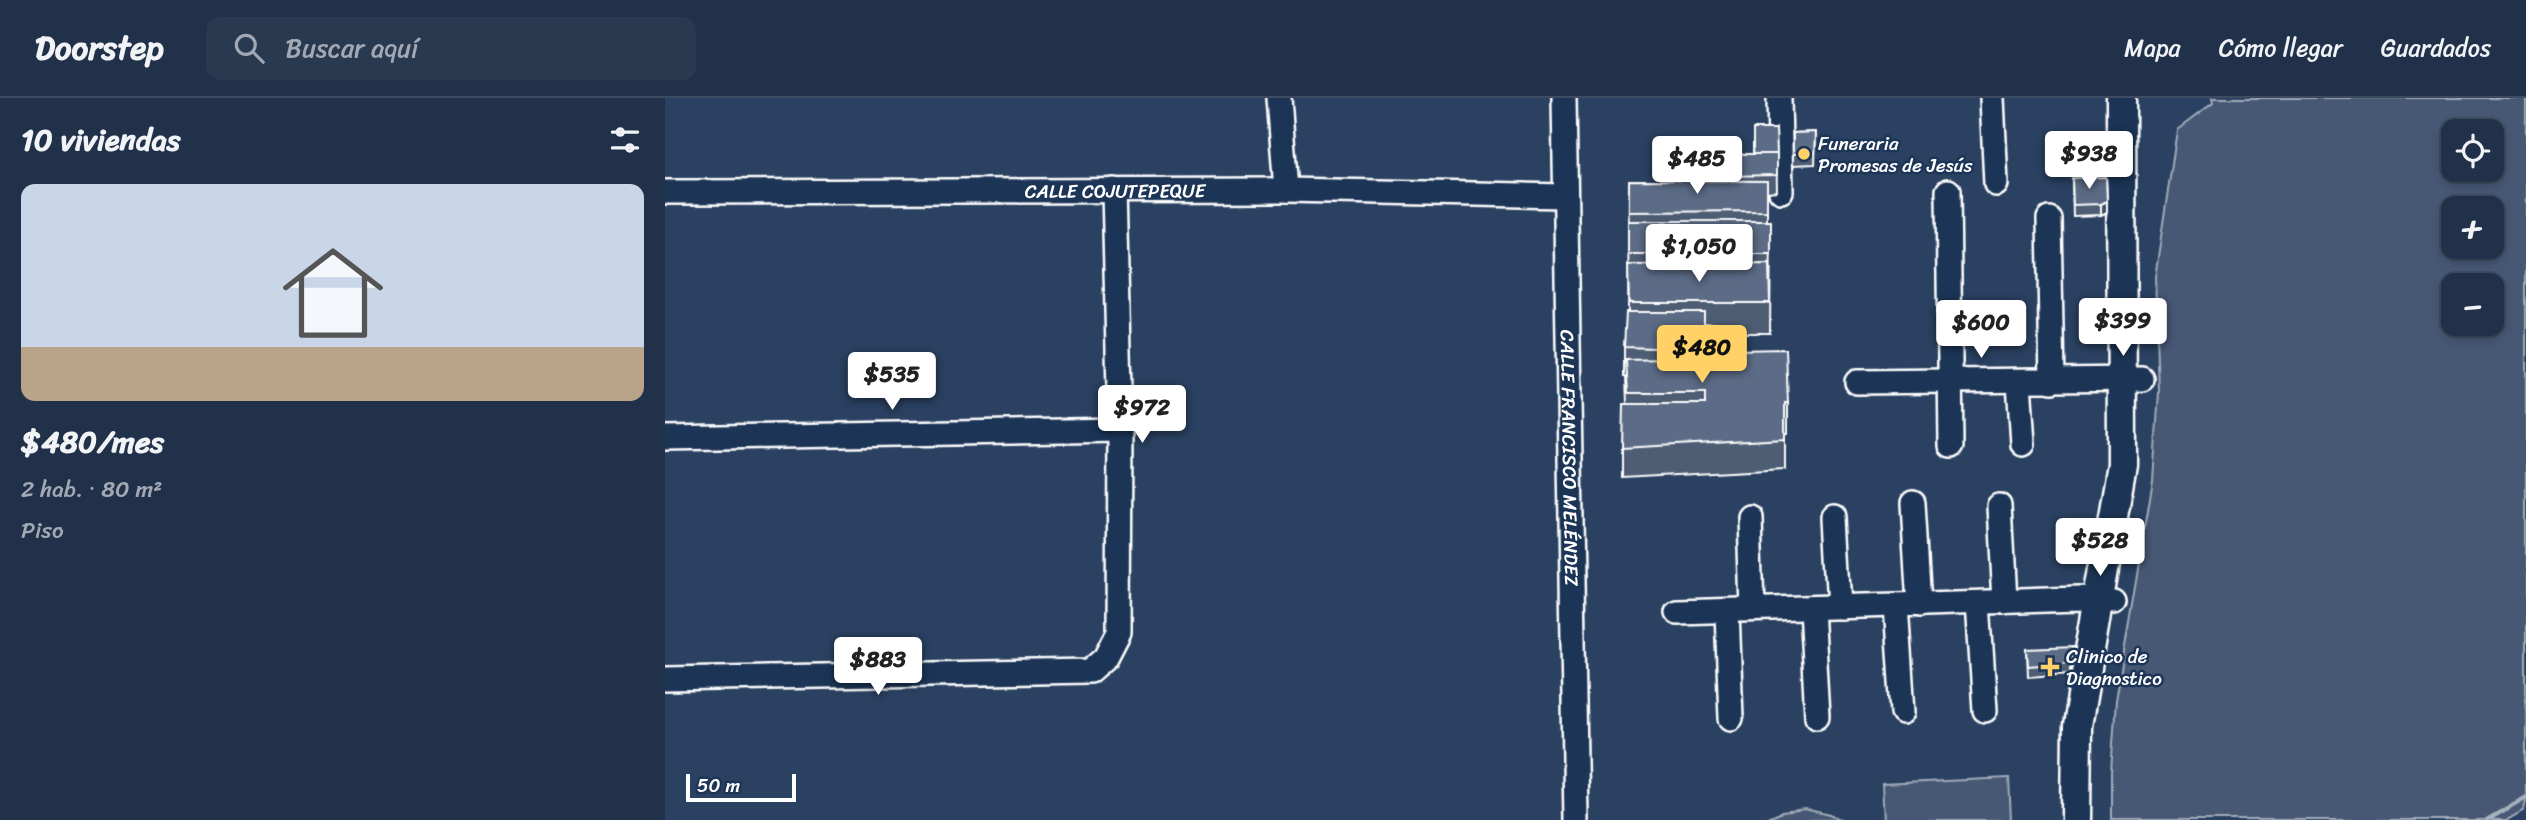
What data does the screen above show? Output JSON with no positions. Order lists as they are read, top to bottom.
{
  "streets": {
    "street": ["CALLE COJUTEPEQUE", "CALLE FRANCISCO MELÉNDEZ"]
  },
  "crossings": [
    ["CALLE COJUTEPEQUE", "CALLE FRANCISCO MELÉNDEZ"]
  ],
  "places": {
    "other": ["Funeraria Promesas de Jesús"],
    "health": ["Clinico de Diagnostico"]
  },
  "scale_bar": "50 m",
  "page": {
    "header": "Doorstep",
    "search": "Buscar aquí",
    "nav": ["Mapa", "Cómo llegar", "Guardados"],
    "heading": "10 viviendas",
    "map_buttons": ["+", "−"],
    "price": [
      "$938",
      "$485",
      "$1,050",
      "$399",
      "$600",
      "$480",
      "$535",
      "$972",
      "$528",
      "$883"
    ],
    "list": [
      {
        "name": "$480/mes",
        "note": "2 hab. · 80 m² · Piso"
      }
    ],
    "scale": "50 m"
  }
}
